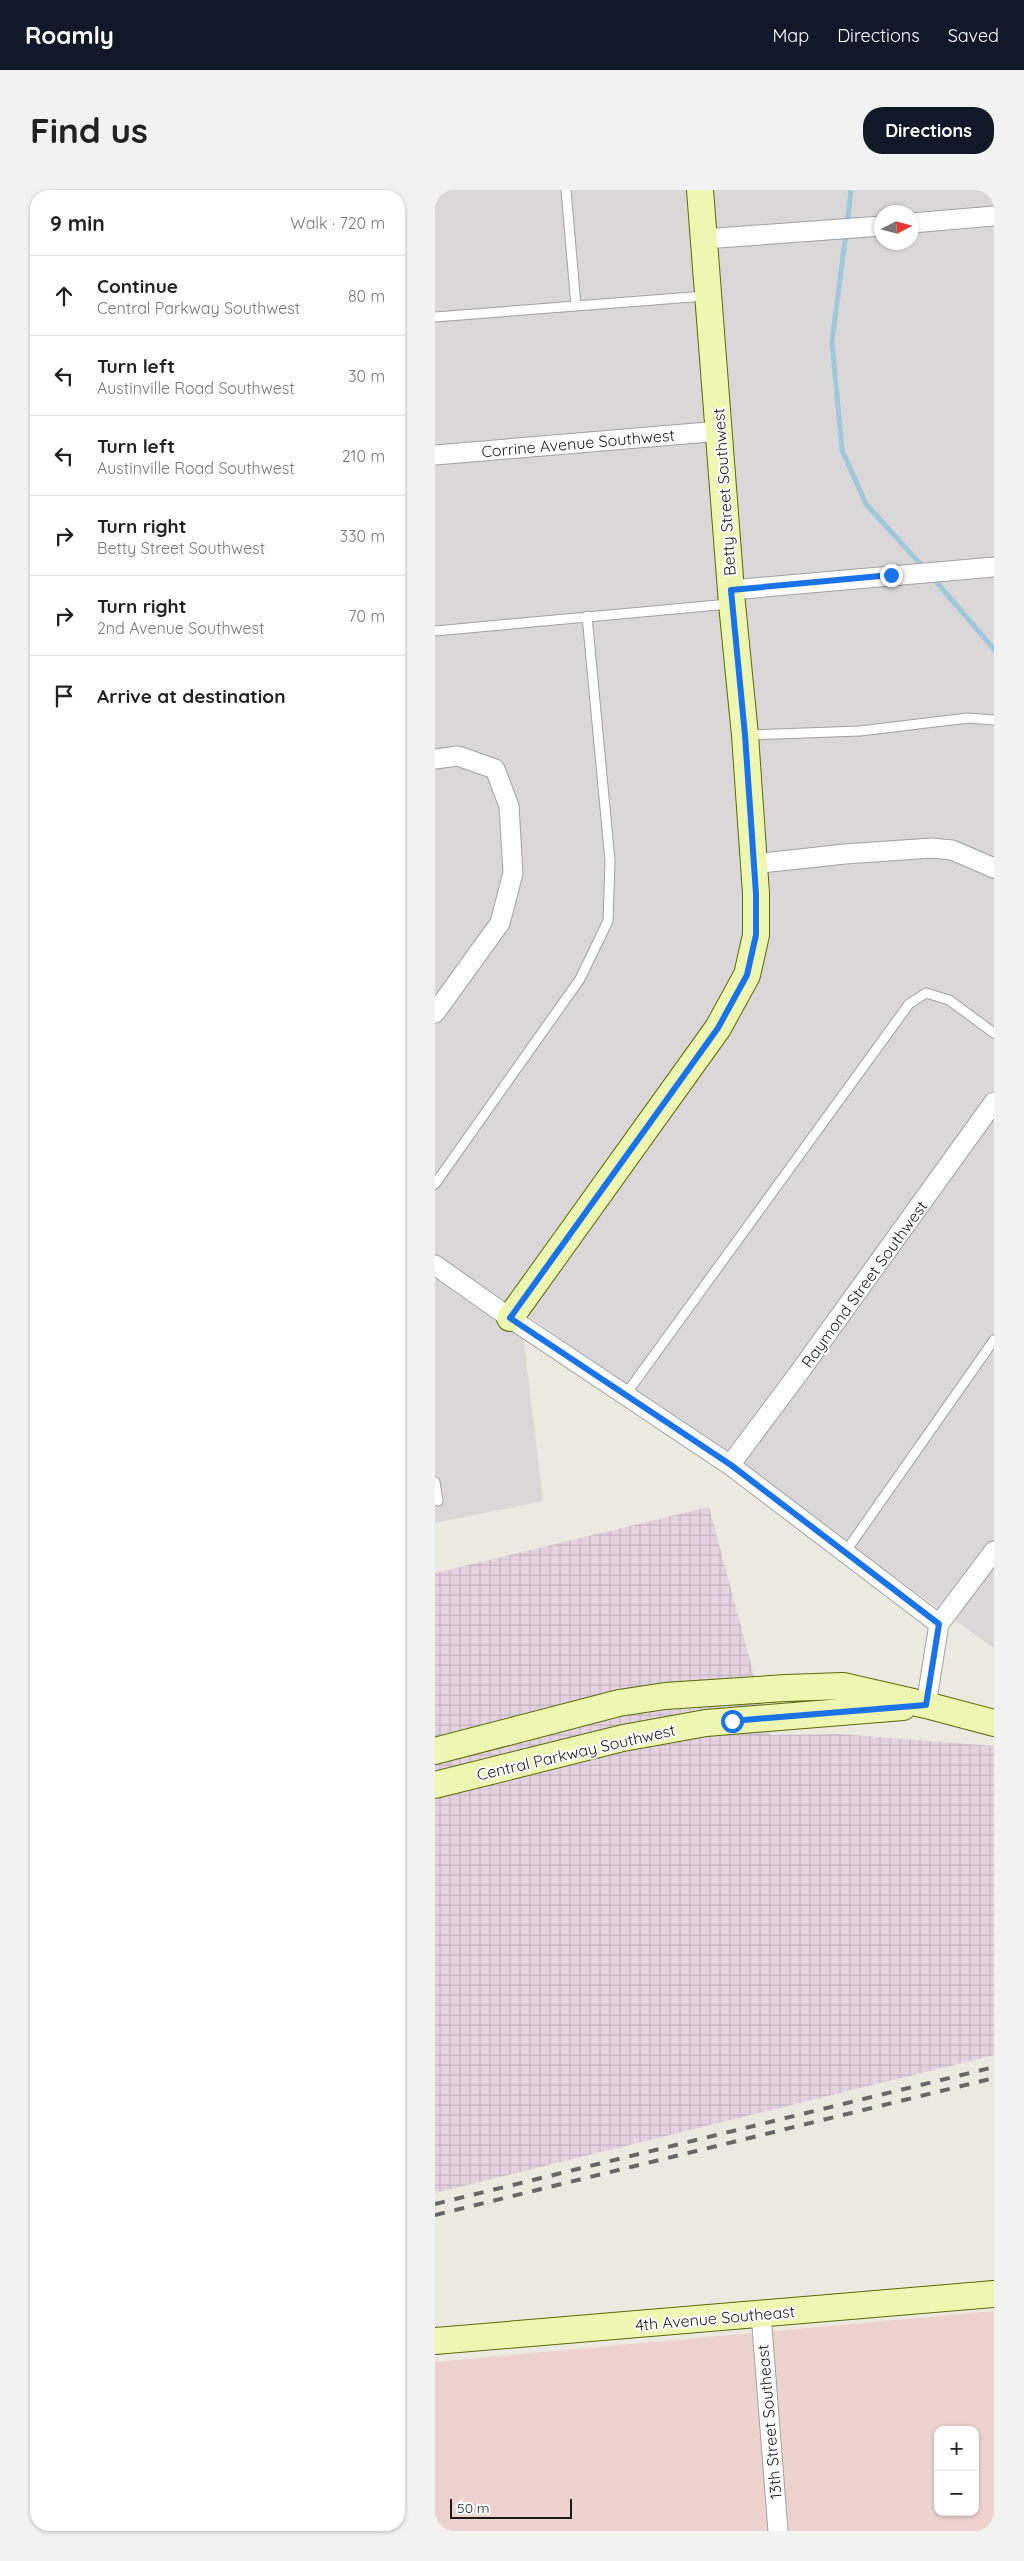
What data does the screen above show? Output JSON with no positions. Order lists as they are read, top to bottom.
{
  "streets": {
    "street": [
      "Corrine Avenue Southwest",
      "Betty Street Southwest",
      "Raymond Street Southwest",
      "Central Parkway Southwest",
      "4th Avenue Southeast",
      "13th Street Southeast"
    ]
  },
  "crossings": [
    ["Corrine Avenue Southwest", "Betty Street Southwest"],
    ["4th Avenue Southeast", "13th Street Southeast"]
  ],
  "scale_bar": "50 m",
  "north": "right",
  "page": {
    "header": "Roamly",
    "nav": ["Map", "Directions", "Saved"],
    "buttons": "Directions",
    "title": "Find us",
    "heading": ["9 min", "Walk · 720 m"],
    "list": [
      ["Continue", "Central Parkway Southwest", "80 m"],
      ["Turn left", "Austinville Road Southwest", "30 m"],
      ["Turn left", "Austinville Road Southwest", "210 m"],
      ["Turn right", "Betty Street Southwest", "330 m"],
      ["Turn right", "2nd Avenue Southwest", "70 m"],
      "Arrive at destination"
    ],
    "map_buttons": ["+", "−"],
    "scale": "50 m"
  }
}
